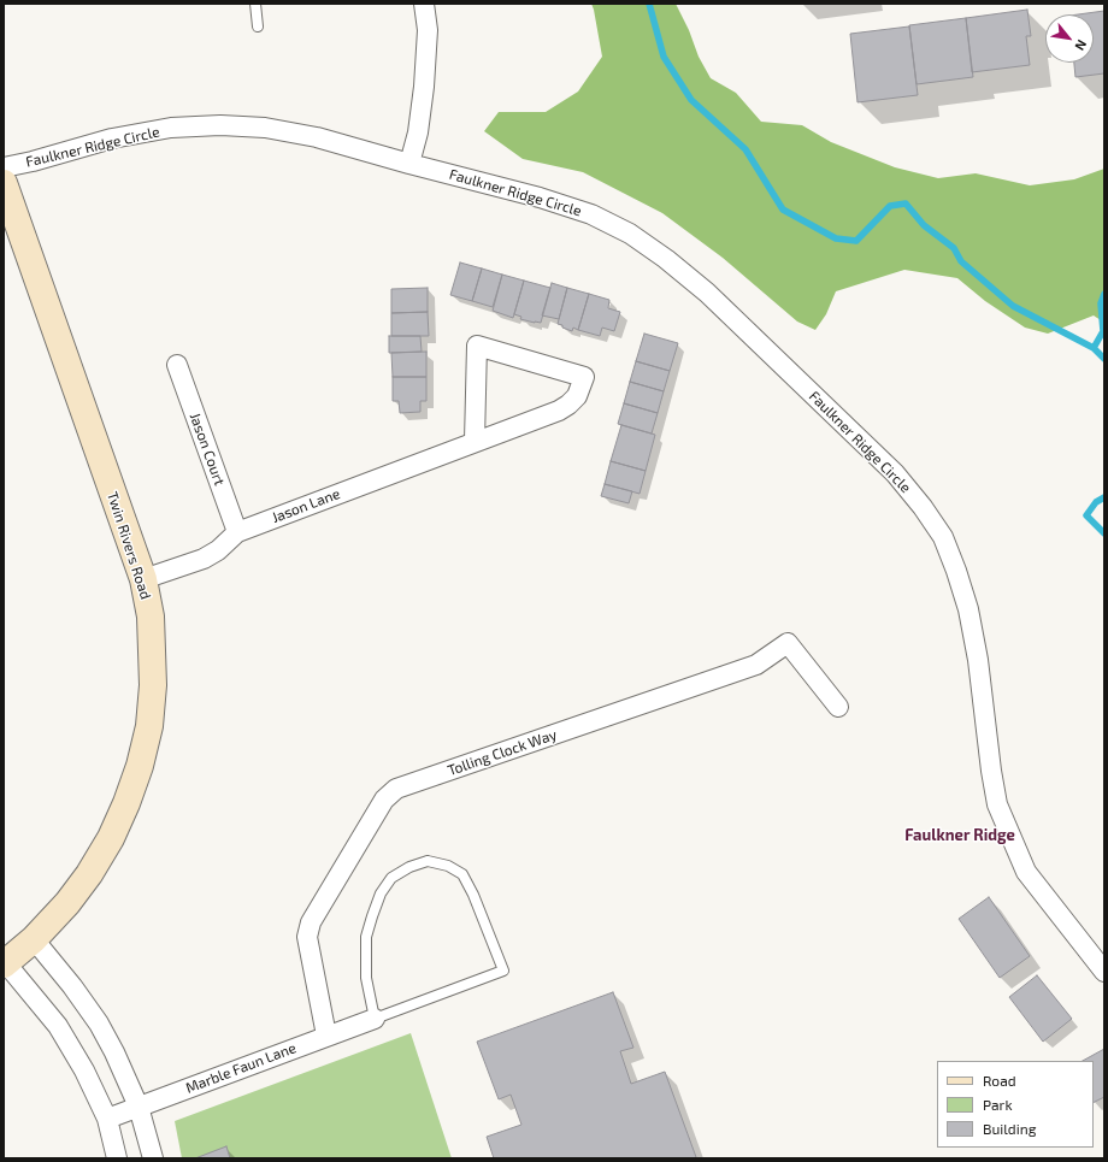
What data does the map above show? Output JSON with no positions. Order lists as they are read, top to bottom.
{
  "streets": {
    "street": [
      "Faulkner Ridge Circle",
      "Jason Court",
      "Jason Lane",
      "Twin Rivers Road",
      "Tolling Clock Way",
      "Marble Faun Lane"
    ]
  },
  "crossings": [
    ["Jason Court", "Jason Lane"],
    ["Jason Lane", "Twin Rivers Road"],
    ["Tolling Clock Way", "Marble Faun Lane"]
  ],
  "districts": ["Faulkner Ridge"],
  "legend": ["Road", "Park", "Building"],
  "north": "bottom right"
}
